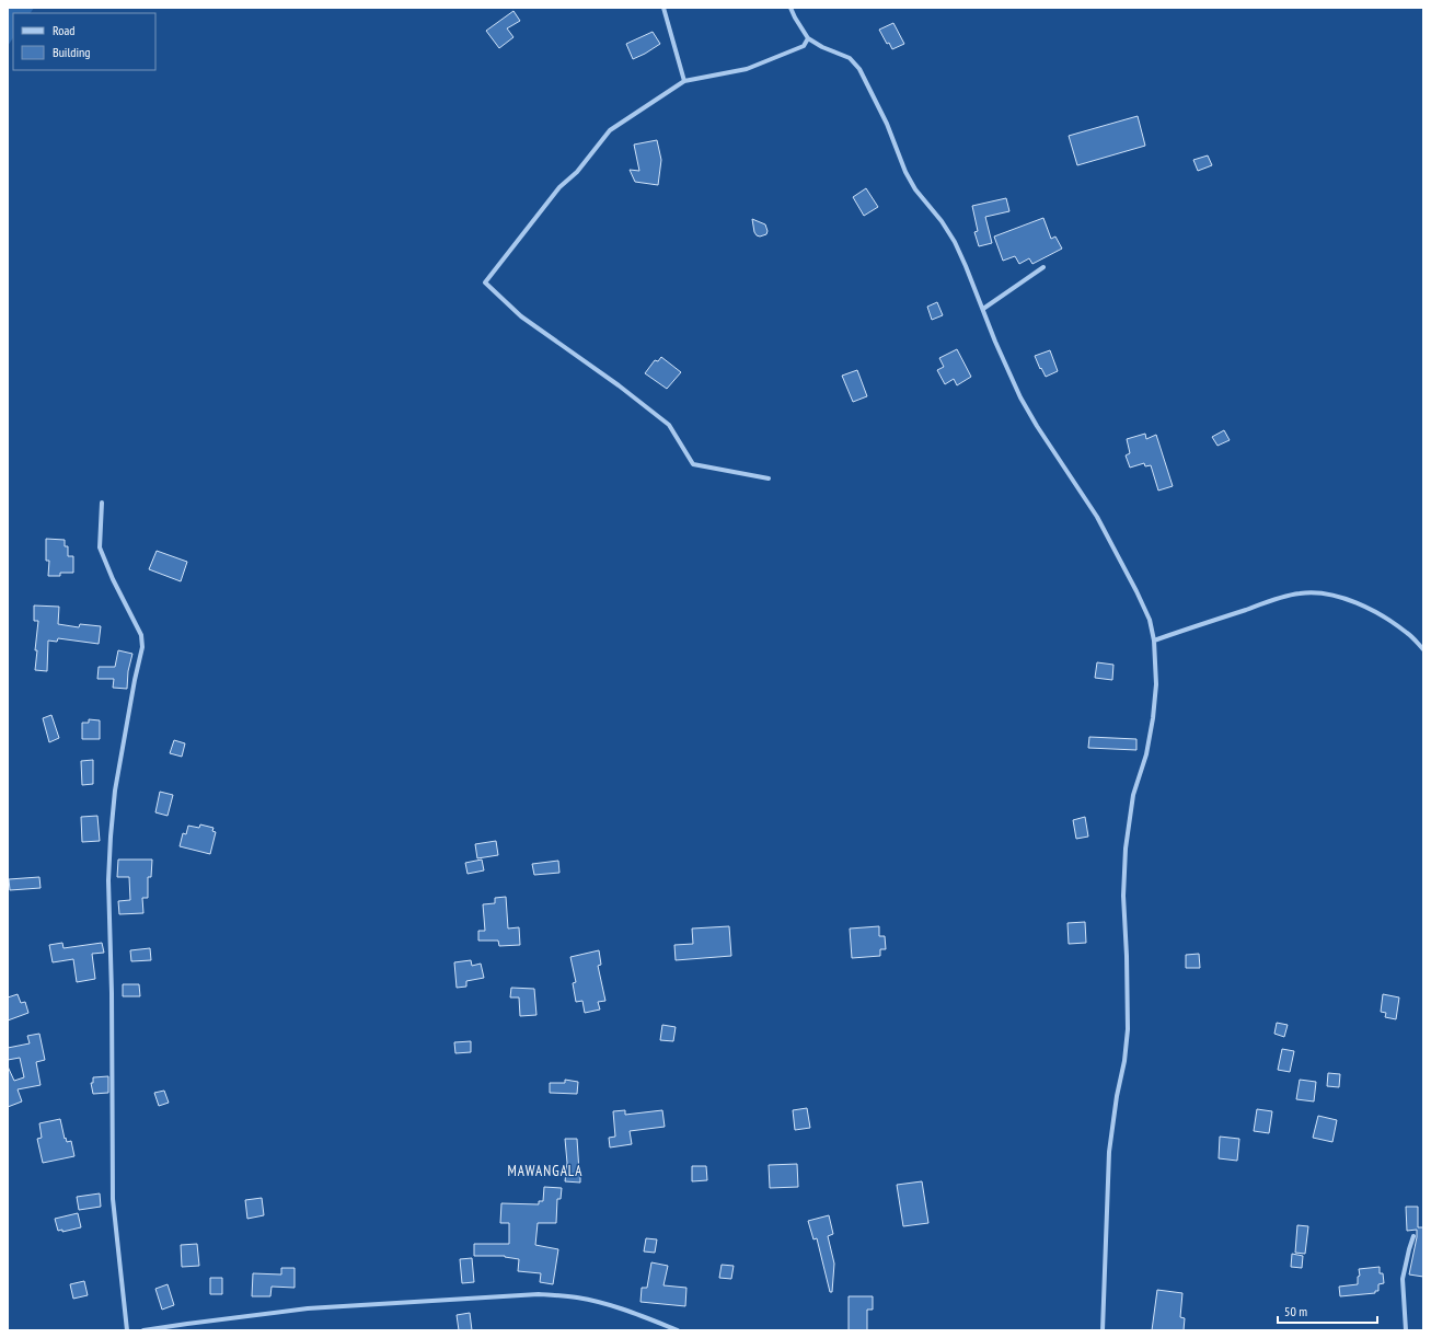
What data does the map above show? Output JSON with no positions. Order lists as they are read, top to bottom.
{
  "districts": ["MAWANGALA"],
  "legend": ["Road", "Building"],
  "scale_bar": "50 m"
}
